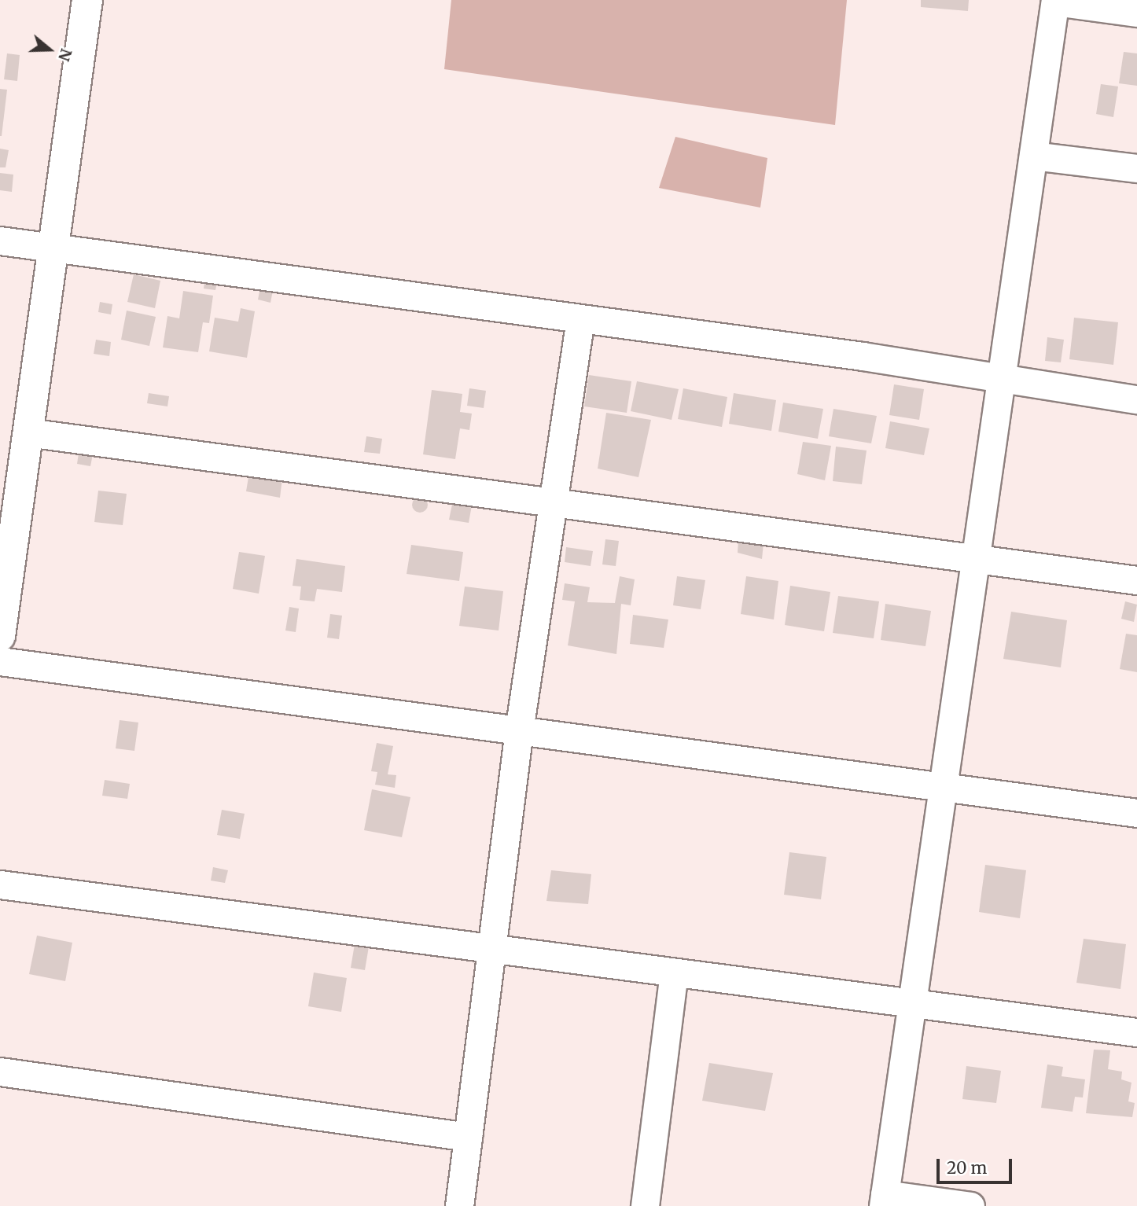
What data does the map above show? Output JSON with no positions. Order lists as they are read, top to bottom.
{
  "scale_bar": "20 m",
  "north": "right"
}
